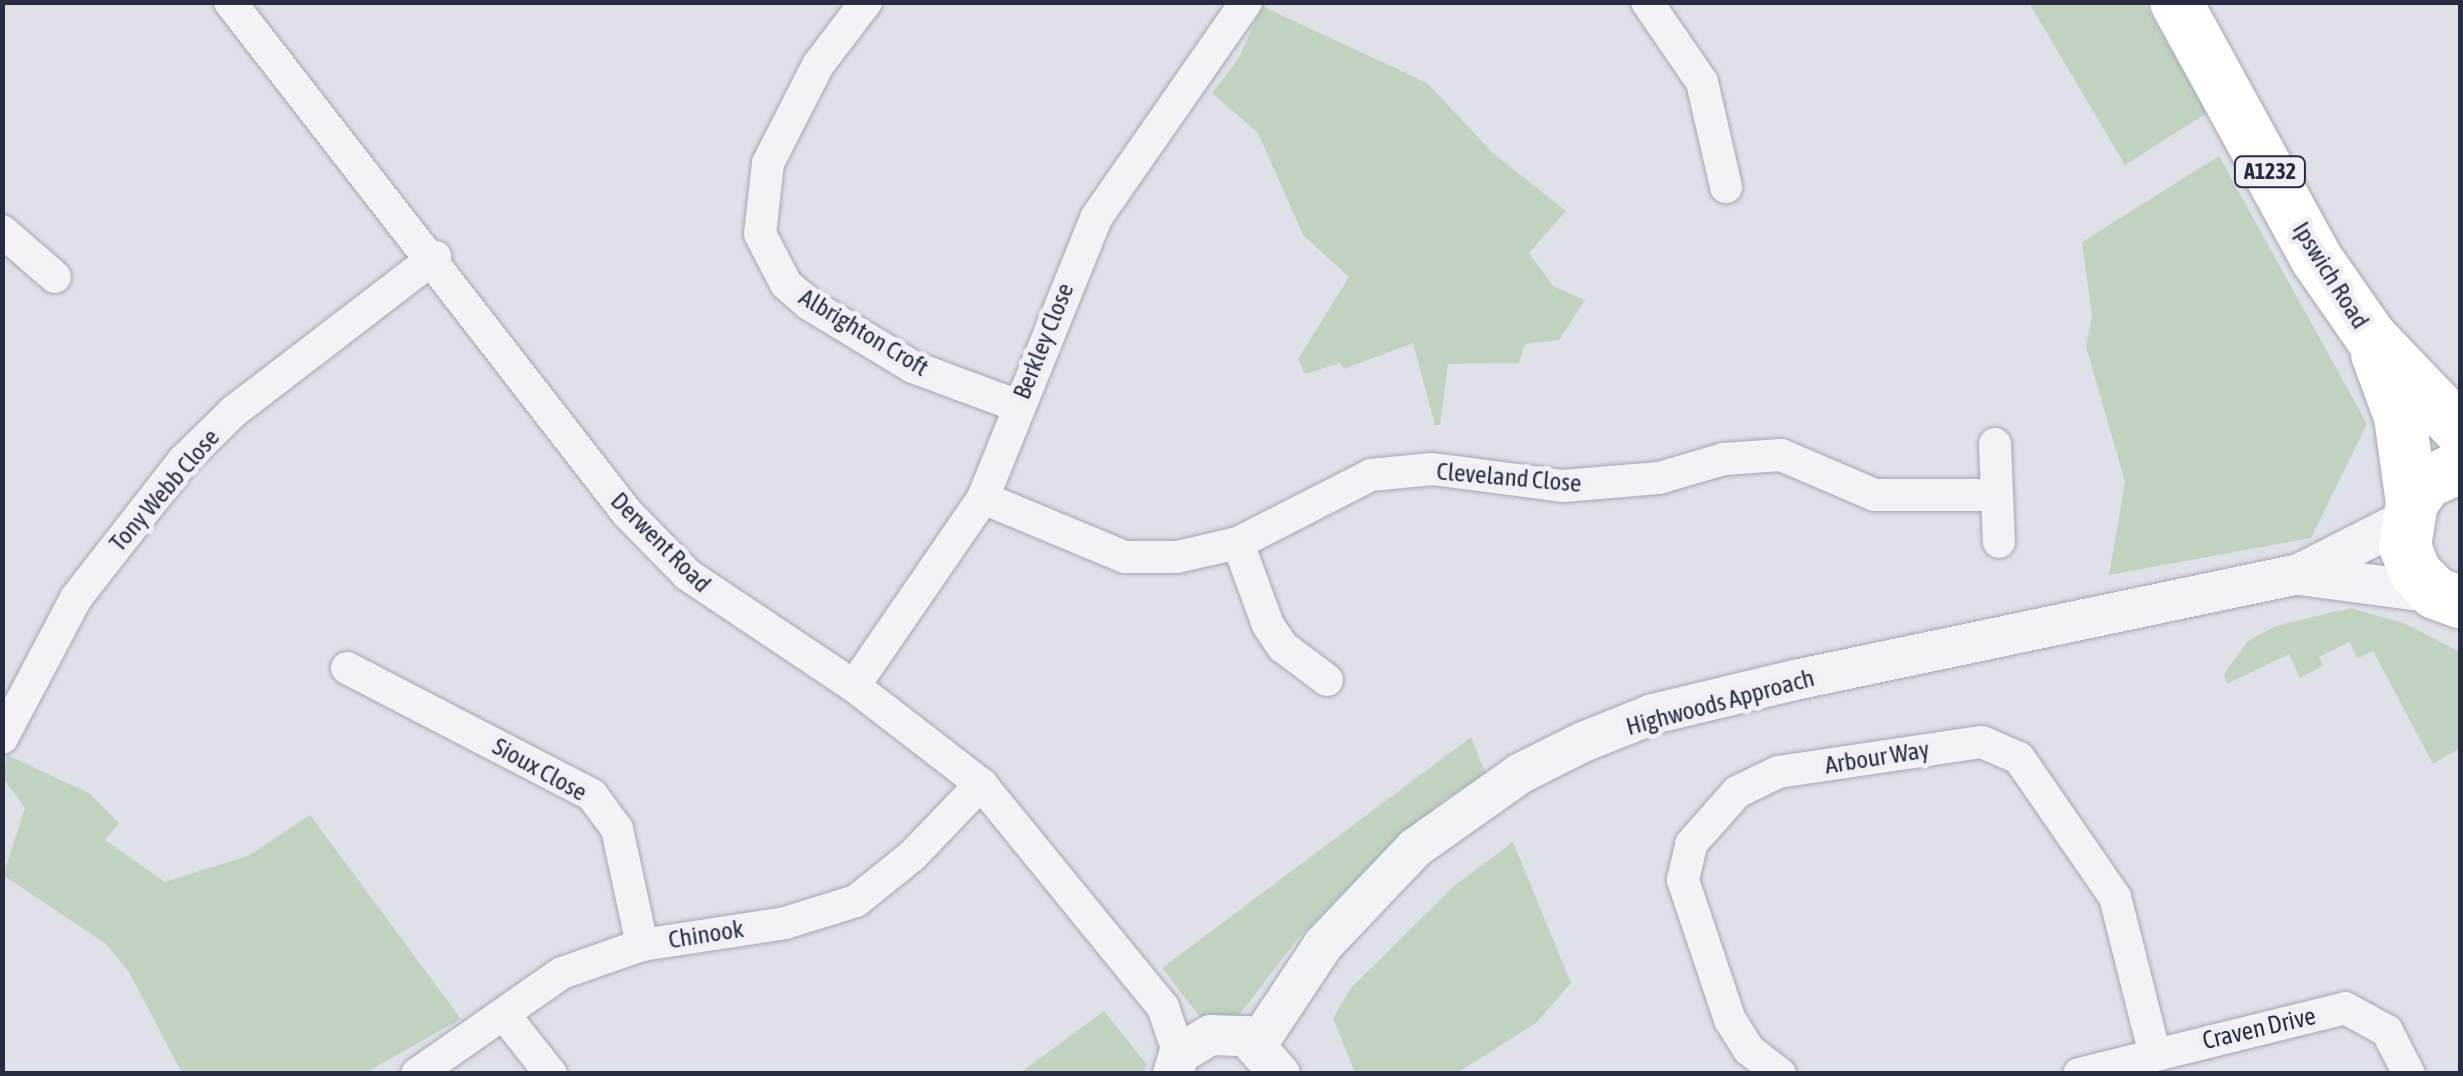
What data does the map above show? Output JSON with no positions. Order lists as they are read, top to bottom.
{
  "streets": {
    "main road": ["A1232", "Ipswich Road"],
    "street": [
      "Albrighton Croft",
      "Berkley Close",
      "Cleveland Close",
      "Tony Webb Close",
      "Derwent Road",
      "Highwoods Approach",
      "Arbour Way",
      "Sioux Close",
      "Chinook",
      "Craven Drive"
    ]
  },
  "crossings": [
    ["A1232", "Ipswich Road"],
    ["A1232", "Highwoods Approach"],
    ["Ipswich Road", "Highwoods Approach"],
    ["Albrighton Croft", "Berkley Close"],
    ["Berkley Close", "Cleveland Close"],
    ["Berkley Close", "Derwent Road"],
    ["Tony Webb Close", "Derwent Road"],
    ["Derwent Road", "Chinook"],
    ["Arbour Way", "Craven Drive"],
    ["Sioux Close", "Chinook"]
  ]
}
